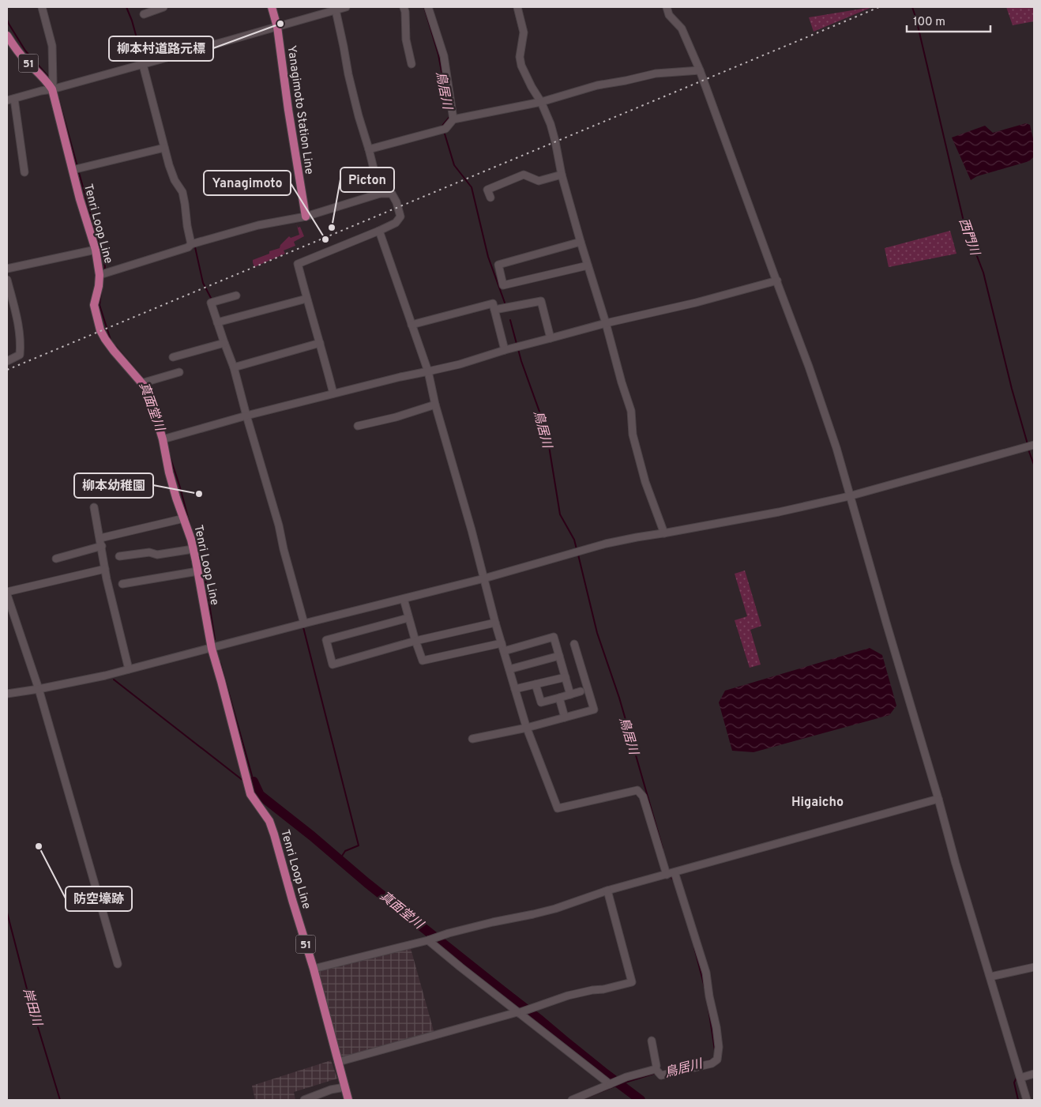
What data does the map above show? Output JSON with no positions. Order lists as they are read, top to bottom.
{
  "streets": {
    "main road": ["51", "Yanagimoto Station Line", "Tenri Loop Line"]
  },
  "districts": ["Higaicho"],
  "water": [
    "鳥居川",
    "西門川",
    "真面堂川",
    "岸田川"
  ],
  "places": [
    "柳本村道路元標",
    "Picton",
    "Yanagimoto",
    "柳本幼稚園",
    "防空壕跡"
  ],
  "scale_bar": "100 m"
}
